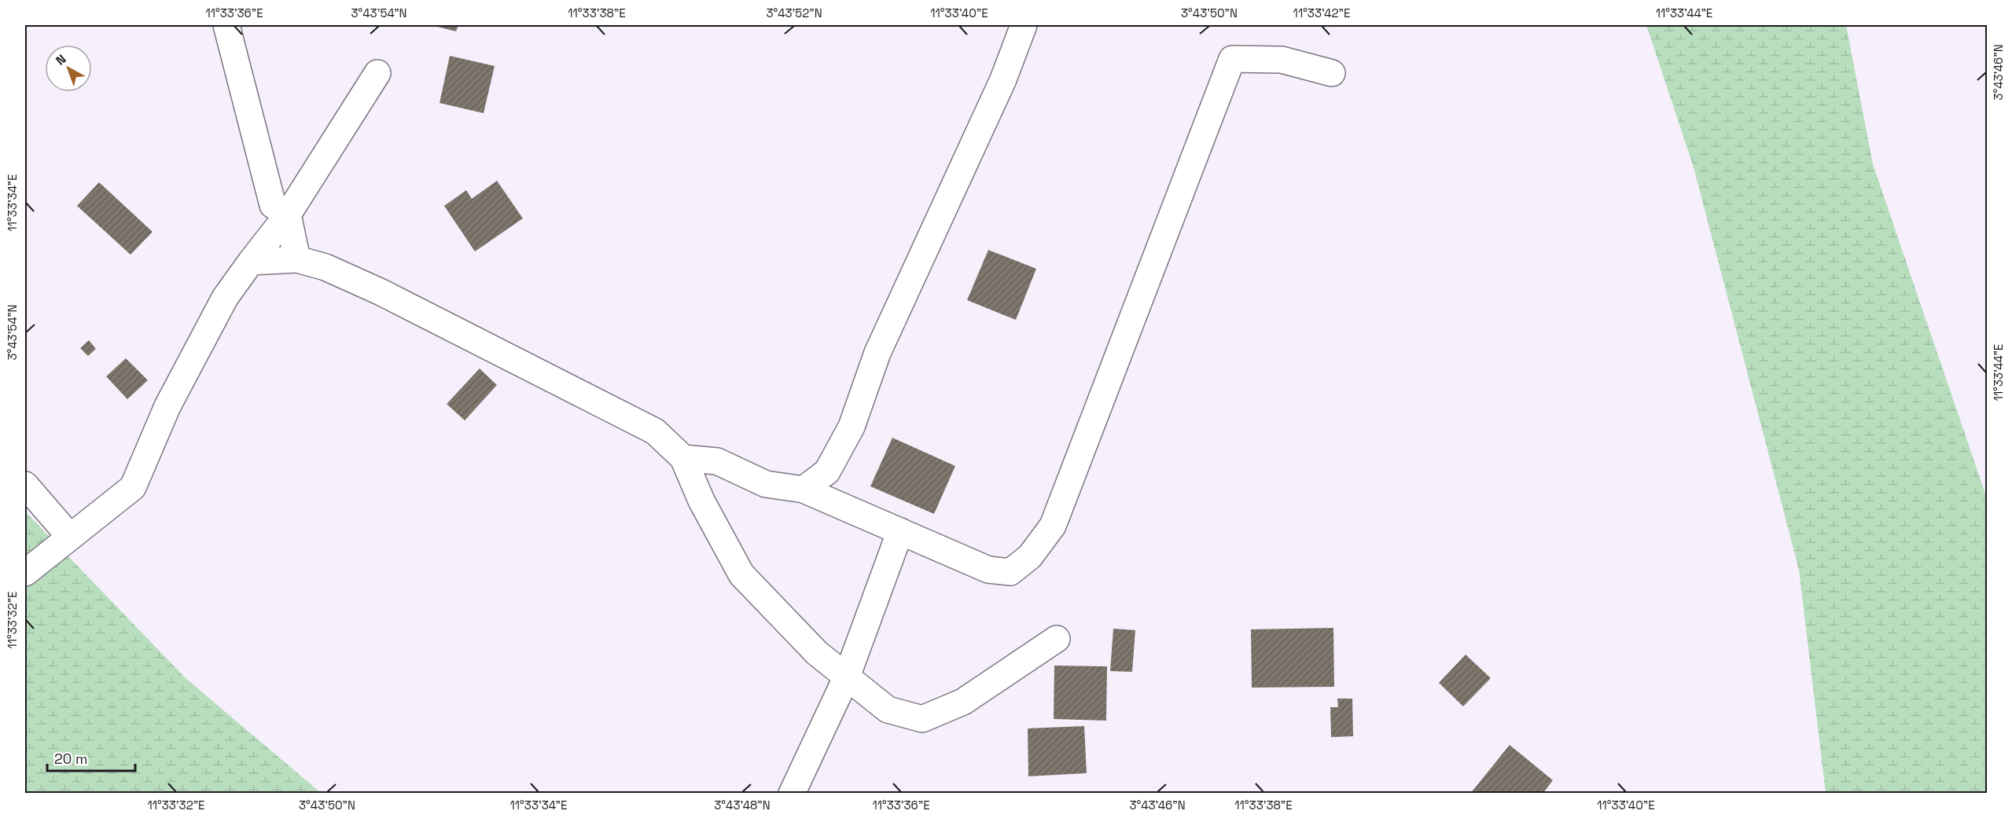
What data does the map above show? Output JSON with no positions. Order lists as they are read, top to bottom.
{
  "scale_bar": "20 m",
  "north": "top left",
  "coordinates": [
    "11°33'36\"E",
    "3°43'54\"N",
    "11°33'38\"E",
    "3°43'52\"N",
    "11°33'40\"E",
    "3°43'50\"N",
    "11°33'42\"E",
    "11°33'44\"E",
    "3°43'46\"N",
    "11°33'34\"E",
    "11°33'32\"E",
    "3°43'48\"N"
  ]
}
